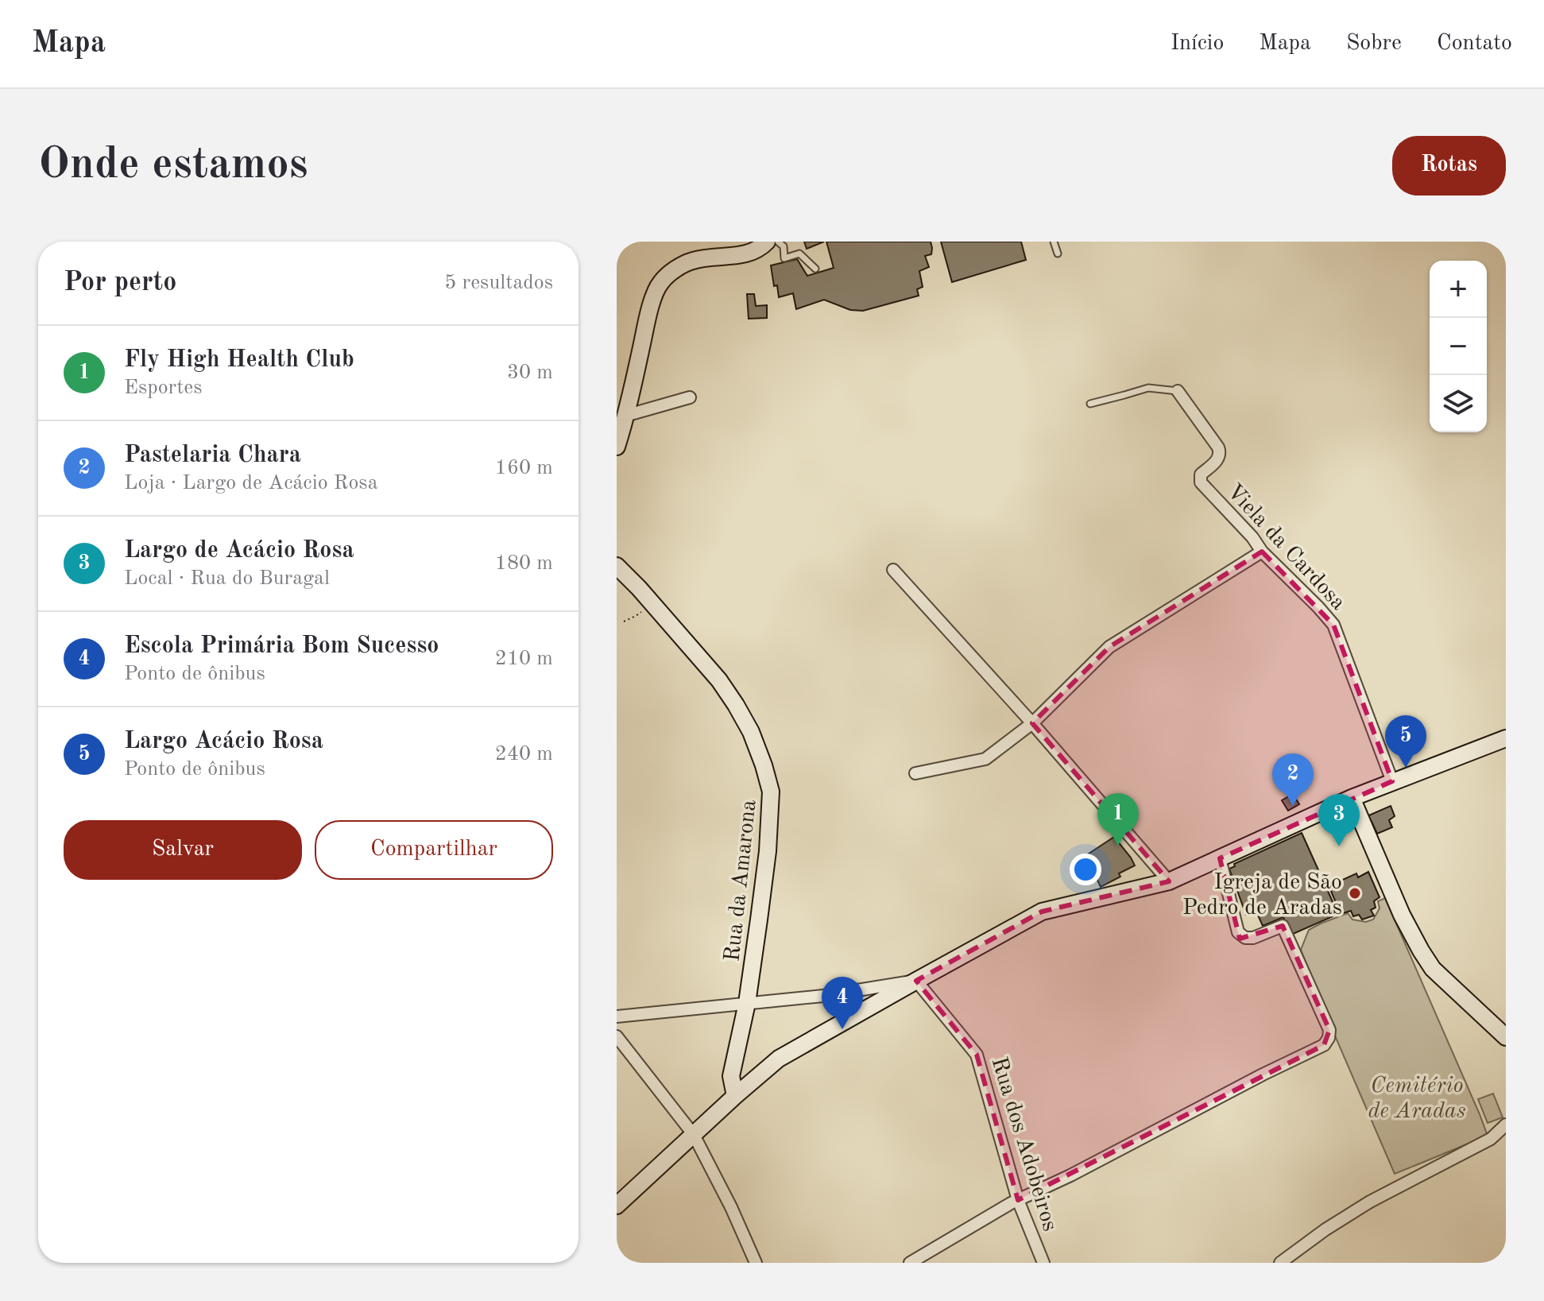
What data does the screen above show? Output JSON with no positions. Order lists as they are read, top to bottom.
{
  "streets": {
    "street": ["Viela da Cardosa", "Rua da Amarona", "Rua dos Adobeiros"]
  },
  "parks": ["Cemitério de Aradas"],
  "places": ["Igreja de São Pedro de Aradas"],
  "page": {
    "header": "Mapa",
    "nav": [
      "Início",
      "Mapa",
      "Sobre",
      "Contato"
    ],
    "buttons": [
      "Rotas",
      ["Salvar", "Compartilhar"]
    ],
    "title": "Onde estamos",
    "heading": ["Por perto", "5 resultados"],
    "map_buttons": ["+", "−"],
    "list": [
      {
        "mark": "1",
        "name": "Fly High Health Club",
        "note": "Esportes",
        "value": "30 m"
      },
      {
        "mark": "2",
        "name": "Pastelaria Chara",
        "note": "Loja · Largo de Acácio Rosa",
        "value": "160 m"
      },
      {
        "mark": "3",
        "name": "Largo de Acácio Rosa",
        "note": "Local · Rua do Buragal",
        "value": "180 m"
      },
      {
        "mark": "4",
        "name": "Escola Primária Bom Sucesso",
        "note": "Ponto de ônibus",
        "value": "210 m"
      },
      {
        "mark": "5",
        "name": "Largo Acácio Rosa",
        "note": "Ponto de ônibus",
        "value": "240 m"
      }
    ],
    "pins": [
      "5",
      "2",
      "1",
      "3",
      "4"
    ]
  }
}
